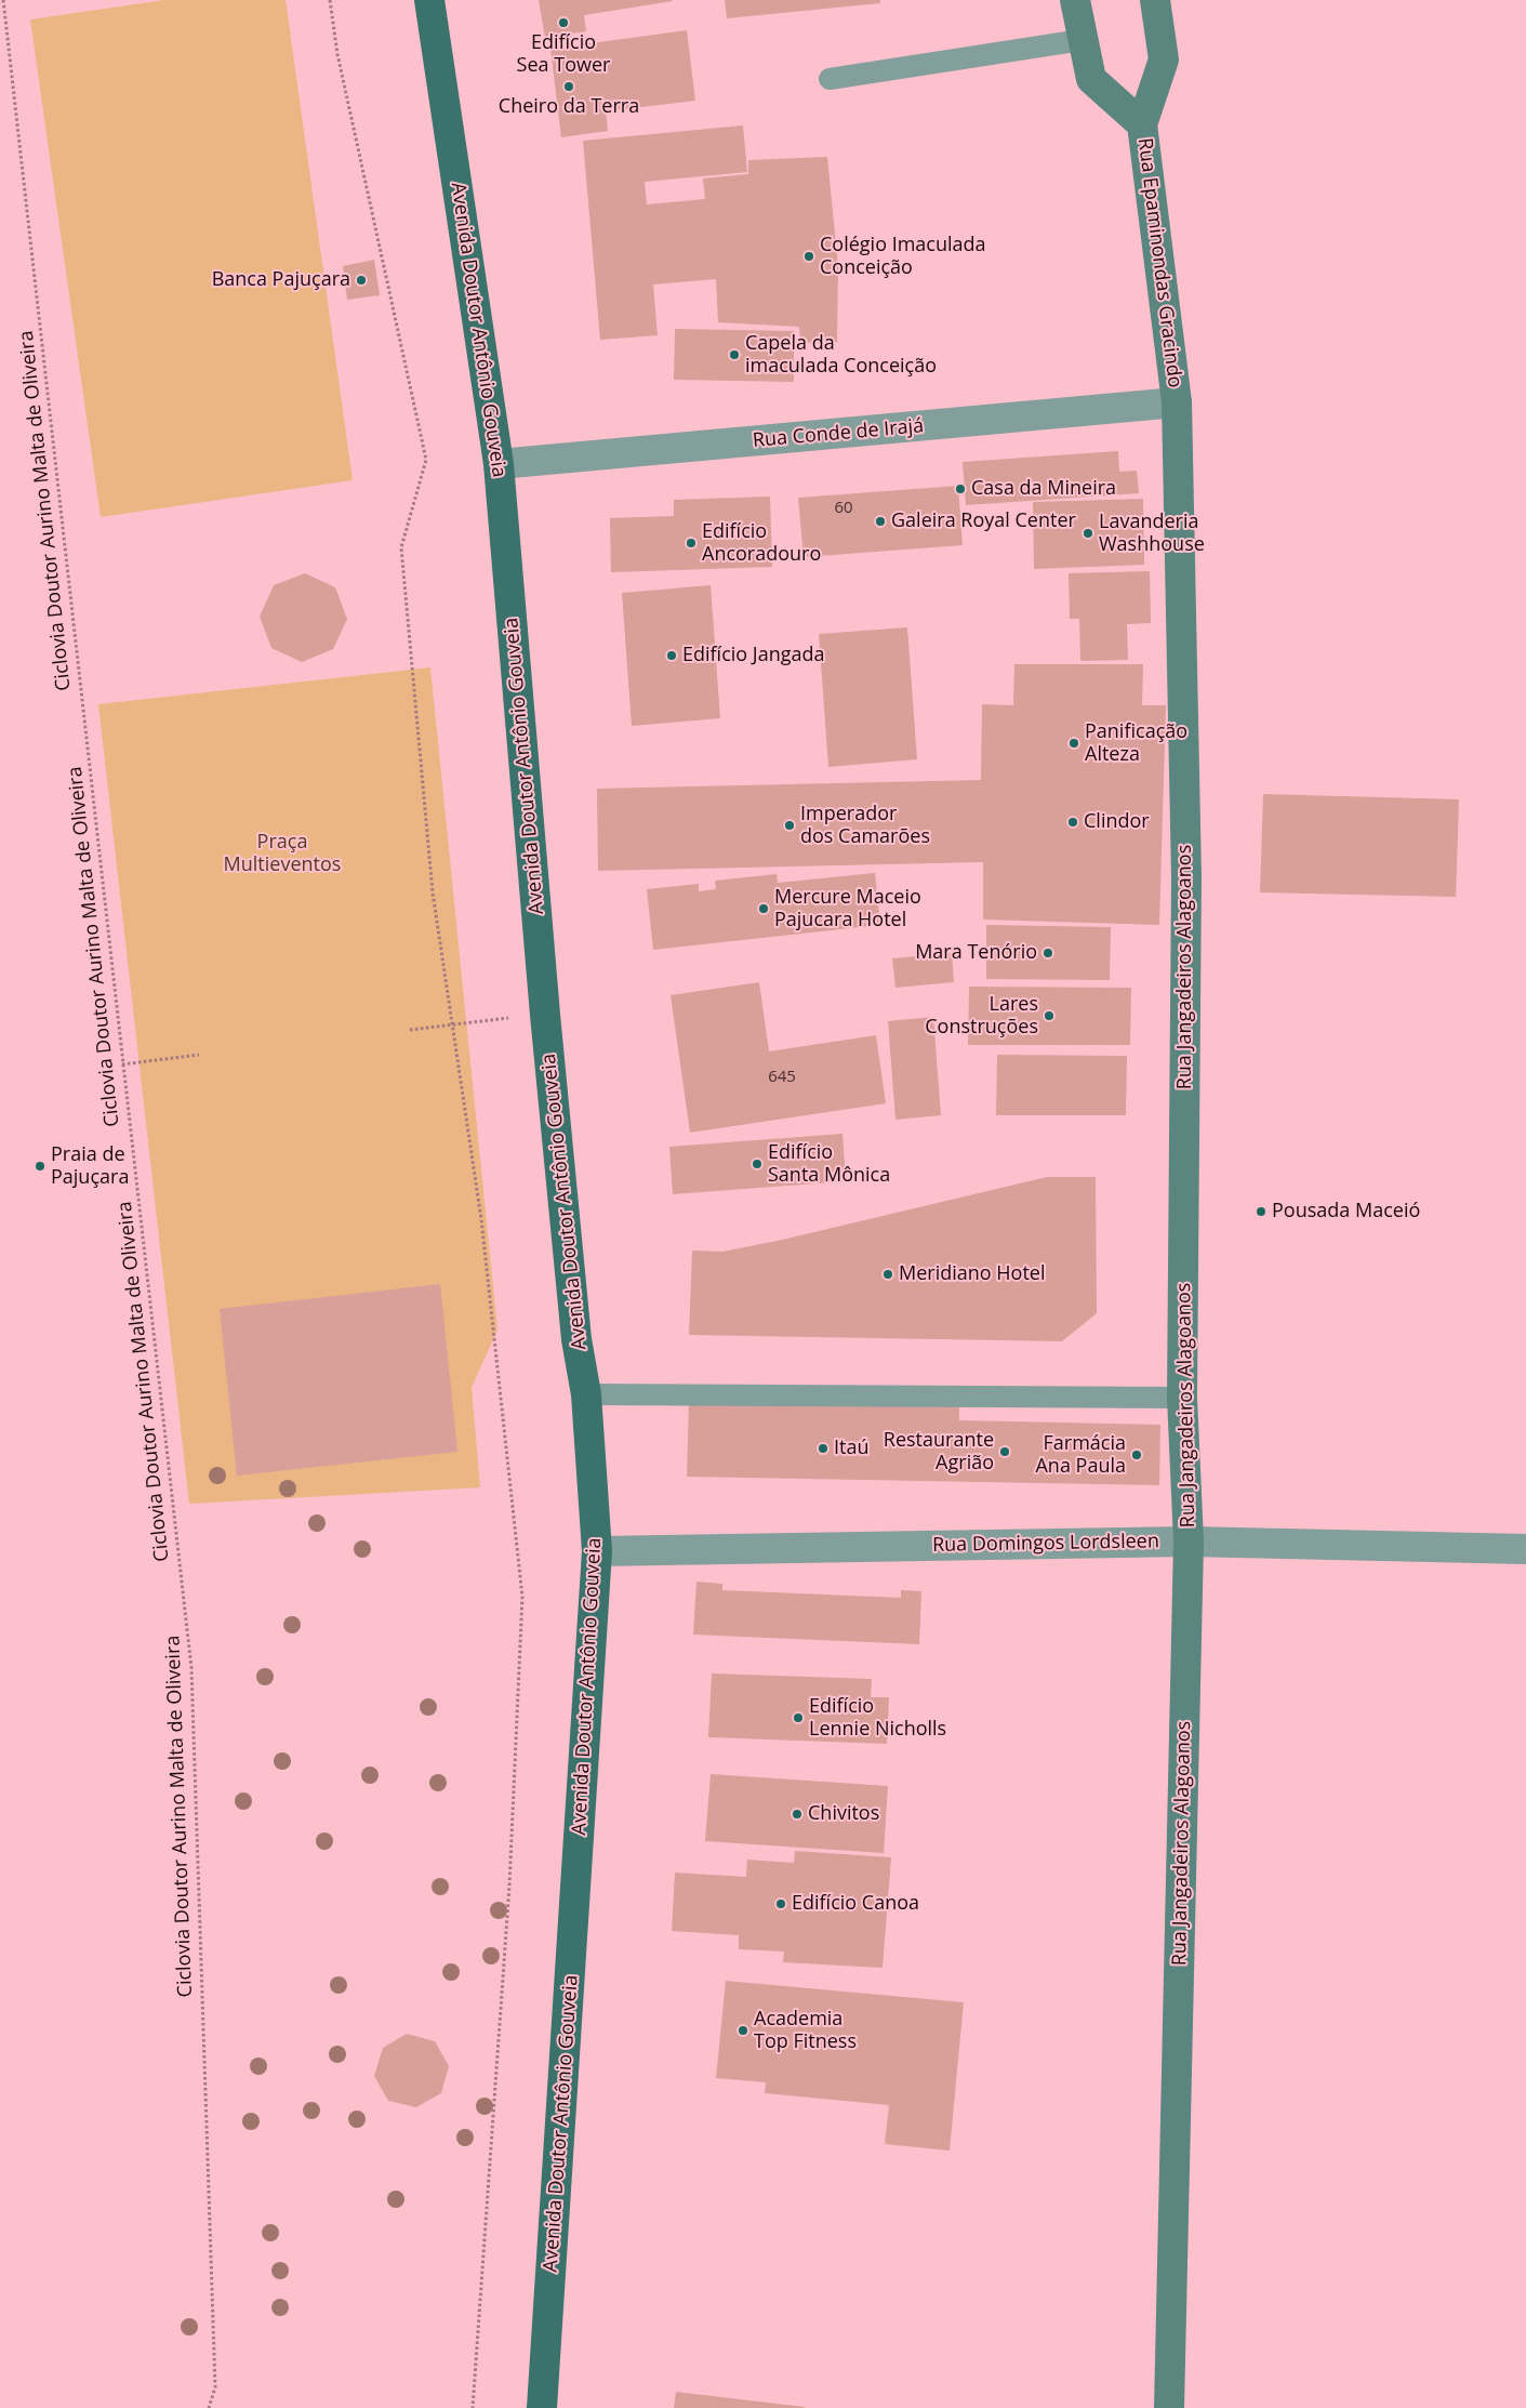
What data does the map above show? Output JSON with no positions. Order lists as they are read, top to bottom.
{
  "streets": {
    "main road": ["Avenida Doutor Antônio Gouveia"],
    "street": [
      "Rua Epaminondas Gracindo",
      "Rua Conde de Irajá",
      "Rua Jangadeiros Alagoanos",
      "Rua Domingos Lordsleen"
    ],
    "path": ["Ciclovia Doutor Aurino Malta de Oliveira"]
  },
  "crossings": [
    ["Rua Epaminondas Gracindo", "Rua Conde de Irajá"],
    ["Rua Epaminondas Gracindo", "Rua Jangadeiros Alagoanos"],
    ["Avenida Doutor Antônio Gouveia", "Rua Conde de Irajá"],
    ["Avenida Doutor Antônio Gouveia", "Rua Domingos Lordsleen"],
    ["Rua Conde de Irajá", "Rua Jangadeiros Alagoanos"],
    ["Rua Jangadeiros Alagoanos", "Rua Domingos Lordsleen"]
  ],
  "parks": ["Praça Multieventos"],
  "places": [
    "Edifício Sea Tower",
    "Cheiro da Terra",
    "Colégio Imaculada Conceição",
    "Banca Pajuçara",
    "Capela da imaculada Conceição",
    "Casa da Mineira",
    "Galeira Royal Center",
    "Lavanderia Washhouse",
    "Edifício Ancoradouro",
    "Edifício Jangada",
    "Panificação Alteza",
    "Clindor",
    "Imperador dos Camarões",
    "Mercure Maceio Pajucara Hotel",
    "Mara Tenório",
    "Lares Construções",
    "Edifício Santa Mônica",
    "Praia de Pajuçara",
    "Pousada Maceió",
    "Meridiano Hotel",
    "Itaú",
    "Restaurante Agrião",
    "Farmácia Ana Paula",
    "Edifício Lennie Nicholls",
    "Chivitos",
    "Edifício Canoa",
    "Academia Top Fitness"
  ],
  "house_numbers": ["60", "645"]
}
